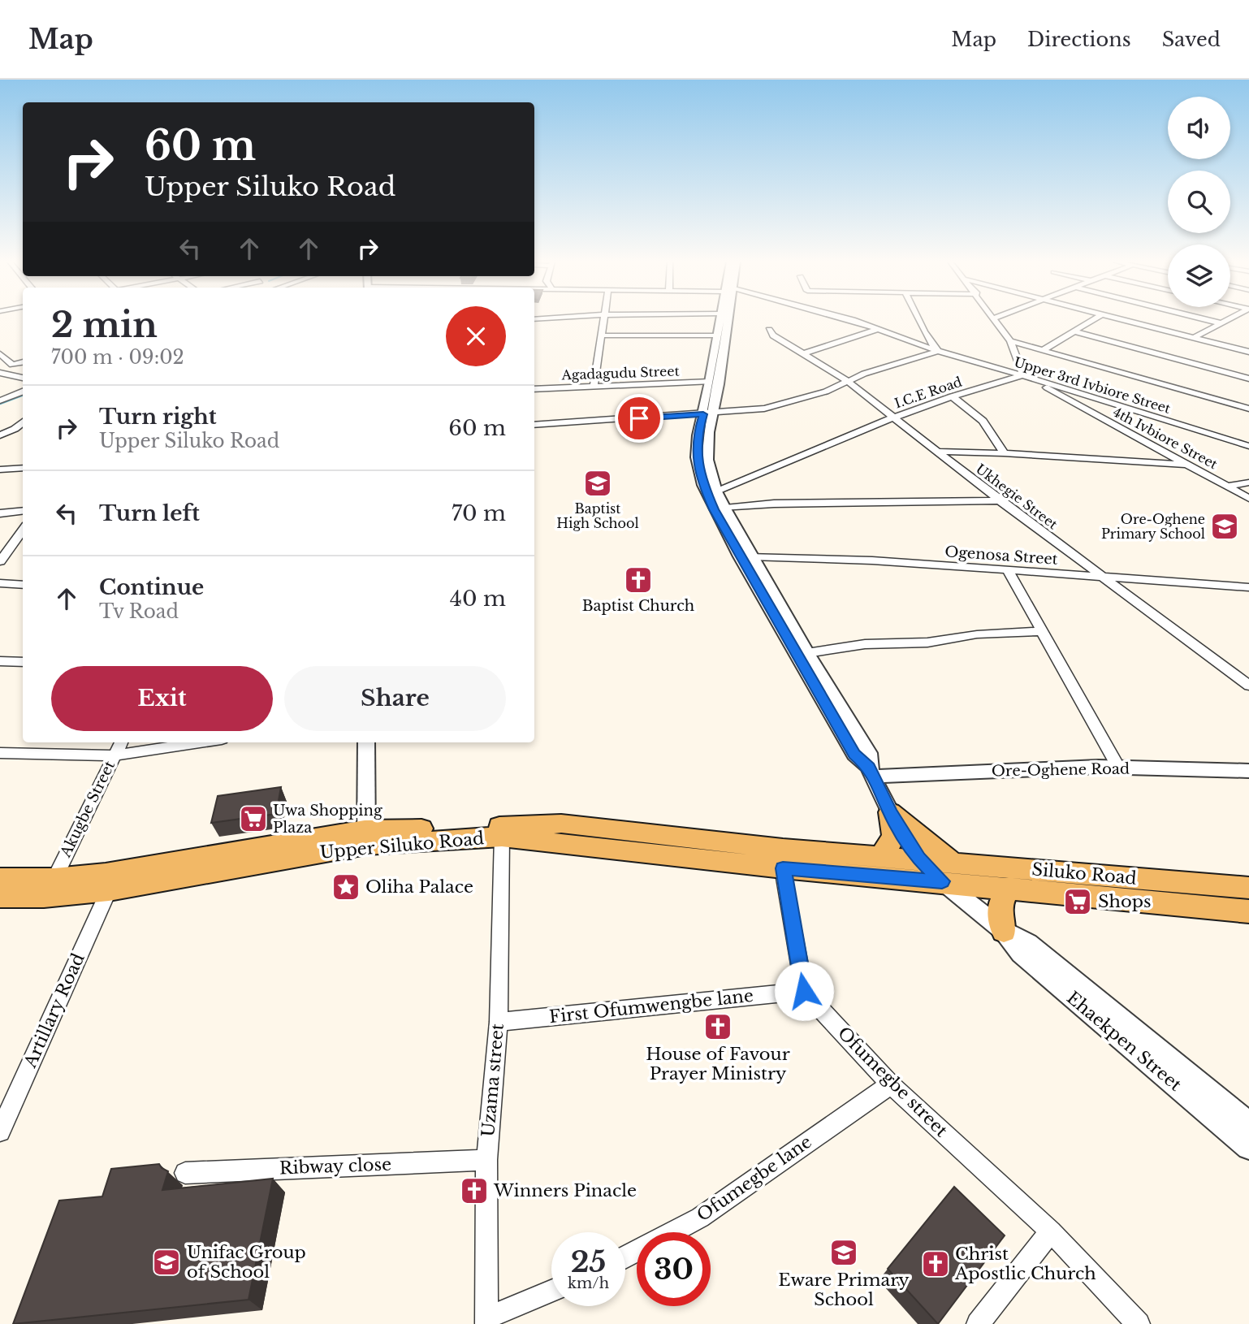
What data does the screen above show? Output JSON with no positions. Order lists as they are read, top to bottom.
{
  "streets": {
    "main road": ["Upper Siluko Road", "Siluko Road"],
    "street": [
      "Agadagudu Street",
      "Upper 3rd Ivbiore Street",
      "I.C.E Road",
      "4th Ivbiore Street",
      "Ukhegie Street",
      "Ogenosa Street",
      "Ore-Oghene Road",
      "Akugbe Street",
      "First Ofumwengbe lane",
      "Artillary Road",
      "Ehaekpen Street",
      "Uzama street",
      "Ofumegbe street",
      "Ribway close",
      "Ofumegbe lane"
    ]
  },
  "crossings": [
    ["Upper 3rd Ivbiore Street", "I.C.E Road"],
    ["Upper 3rd Ivbiore Street", "4th Ivbiore Street"],
    ["I.C.E Road", "Ukhegie Street"],
    ["Ukhegie Street", "Ogenosa Street"],
    ["Akugbe Street", "Upper Siluko Road"],
    ["Upper Siluko Road", "Siluko Road"],
    ["Upper Siluko Road", "Artillary Road"],
    ["Upper Siluko Road", "Ehaekpen Street"],
    ["Upper Siluko Road", "Uzama street"],
    ["Siluko Road", "Ehaekpen Street"],
    ["First Ofumwengbe lane", "Uzama street"],
    ["First Ofumwengbe lane", "Ofumegbe street"],
    ["Uzama street", "Ribway close"],
    ["Ofumegbe street", "Ofumegbe lane"]
  ],
  "places": {
    "school or university": [
      "Baptist High School",
      "Ore-Oghene Primary School",
      "Eware Primary School",
      "Unifac Group of School"
    ],
    "church": [
      "Baptist Church",
      "House of Favour Prayer Ministry",
      "Winners Pinacle",
      "Christ Apostlic Church"
    ],
    "supermarket": ["Uwa Shopping Plaza", "Shops"],
    "place": ["Oliha Palace"]
  },
  "page": {
    "header": "Map",
    "nav": ["Map", "Directions", "Saved"],
    "turn": ["60 m", "Upper Siluko Road"],
    "heading": ["2 min", "700 m · 09:02"],
    "list": [
      {
        "name": "Turn right",
        "note": "Upper Siluko Road",
        "value": "60 m"
      },
      {
        "name": "Turn left",
        "value": "70 m"
      },
      {
        "name": "Continue",
        "note": "Tv Road",
        "value": "40 m"
      }
    ],
    "buttons": ["Exit", "Share"],
    "speed": "25 km/h",
    "limit": "30"
  }
}
